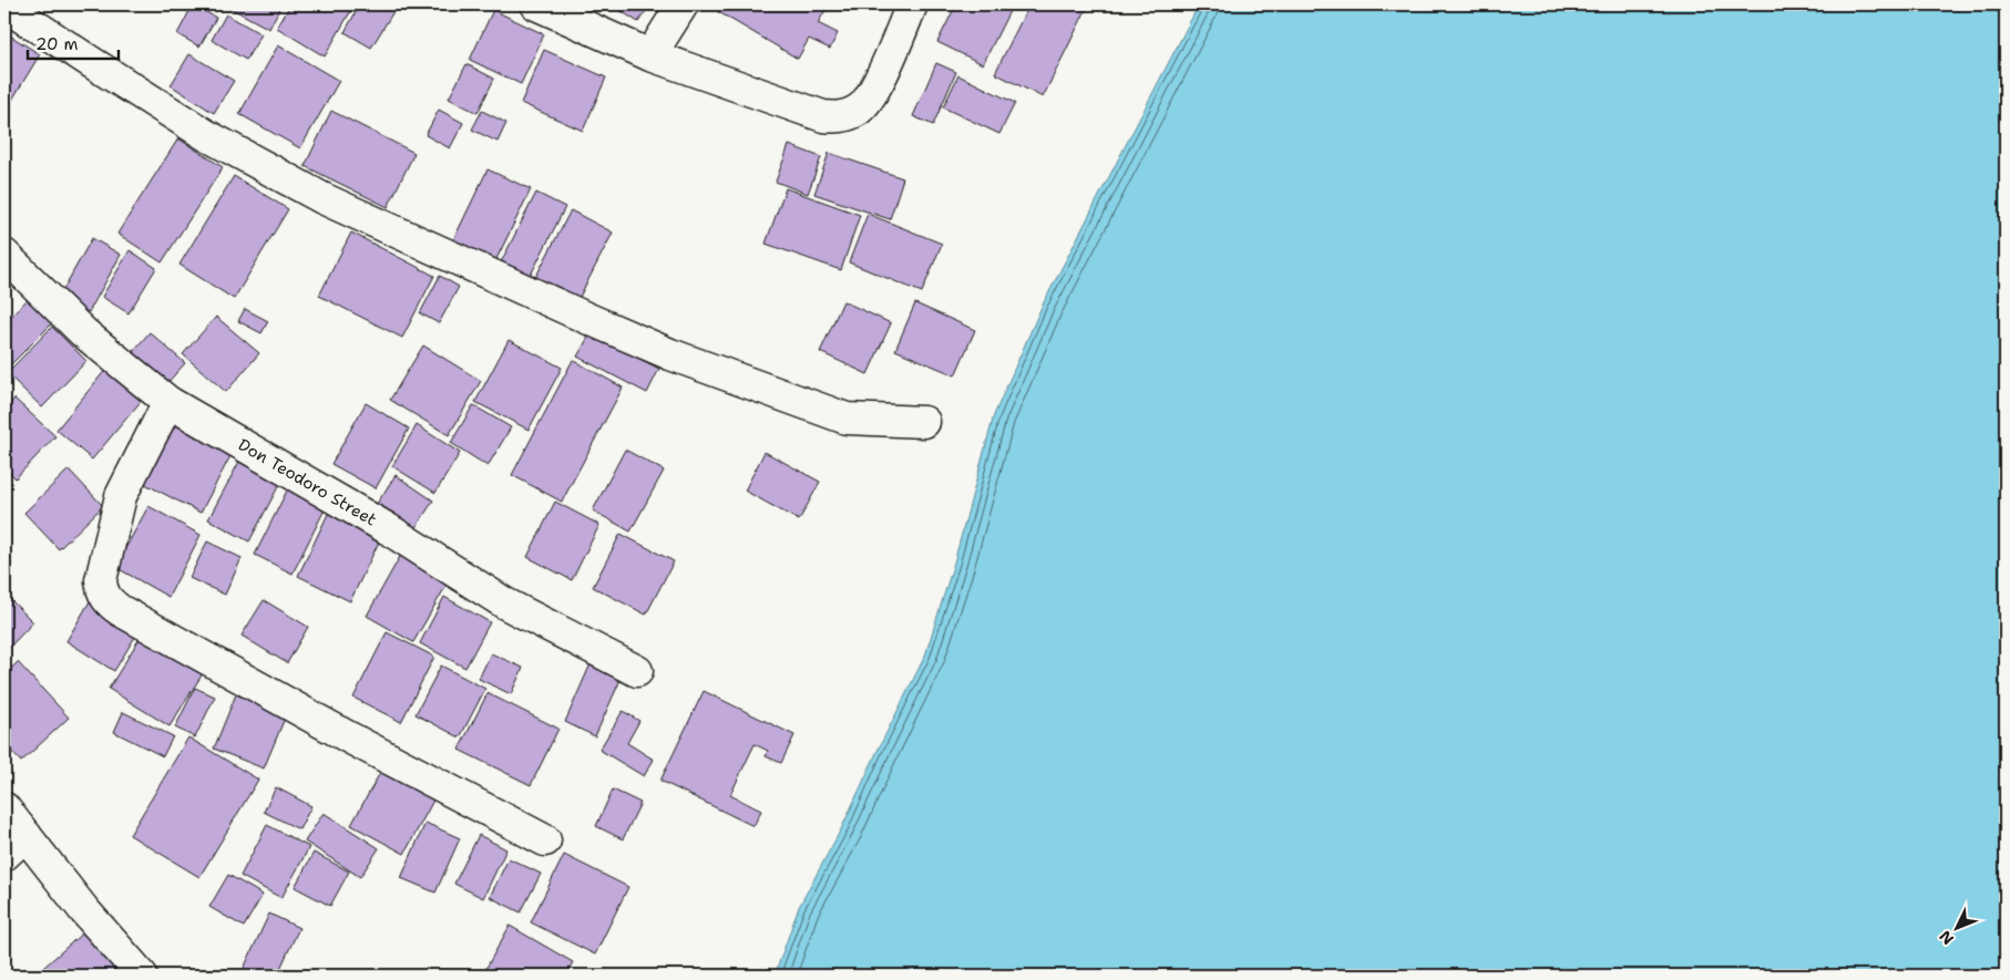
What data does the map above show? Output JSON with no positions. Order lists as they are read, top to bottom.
{
  "streets": {
    "street": ["Don Teodoro Street"]
  },
  "scale_bar": "20 m",
  "north": "bottom left"
}
